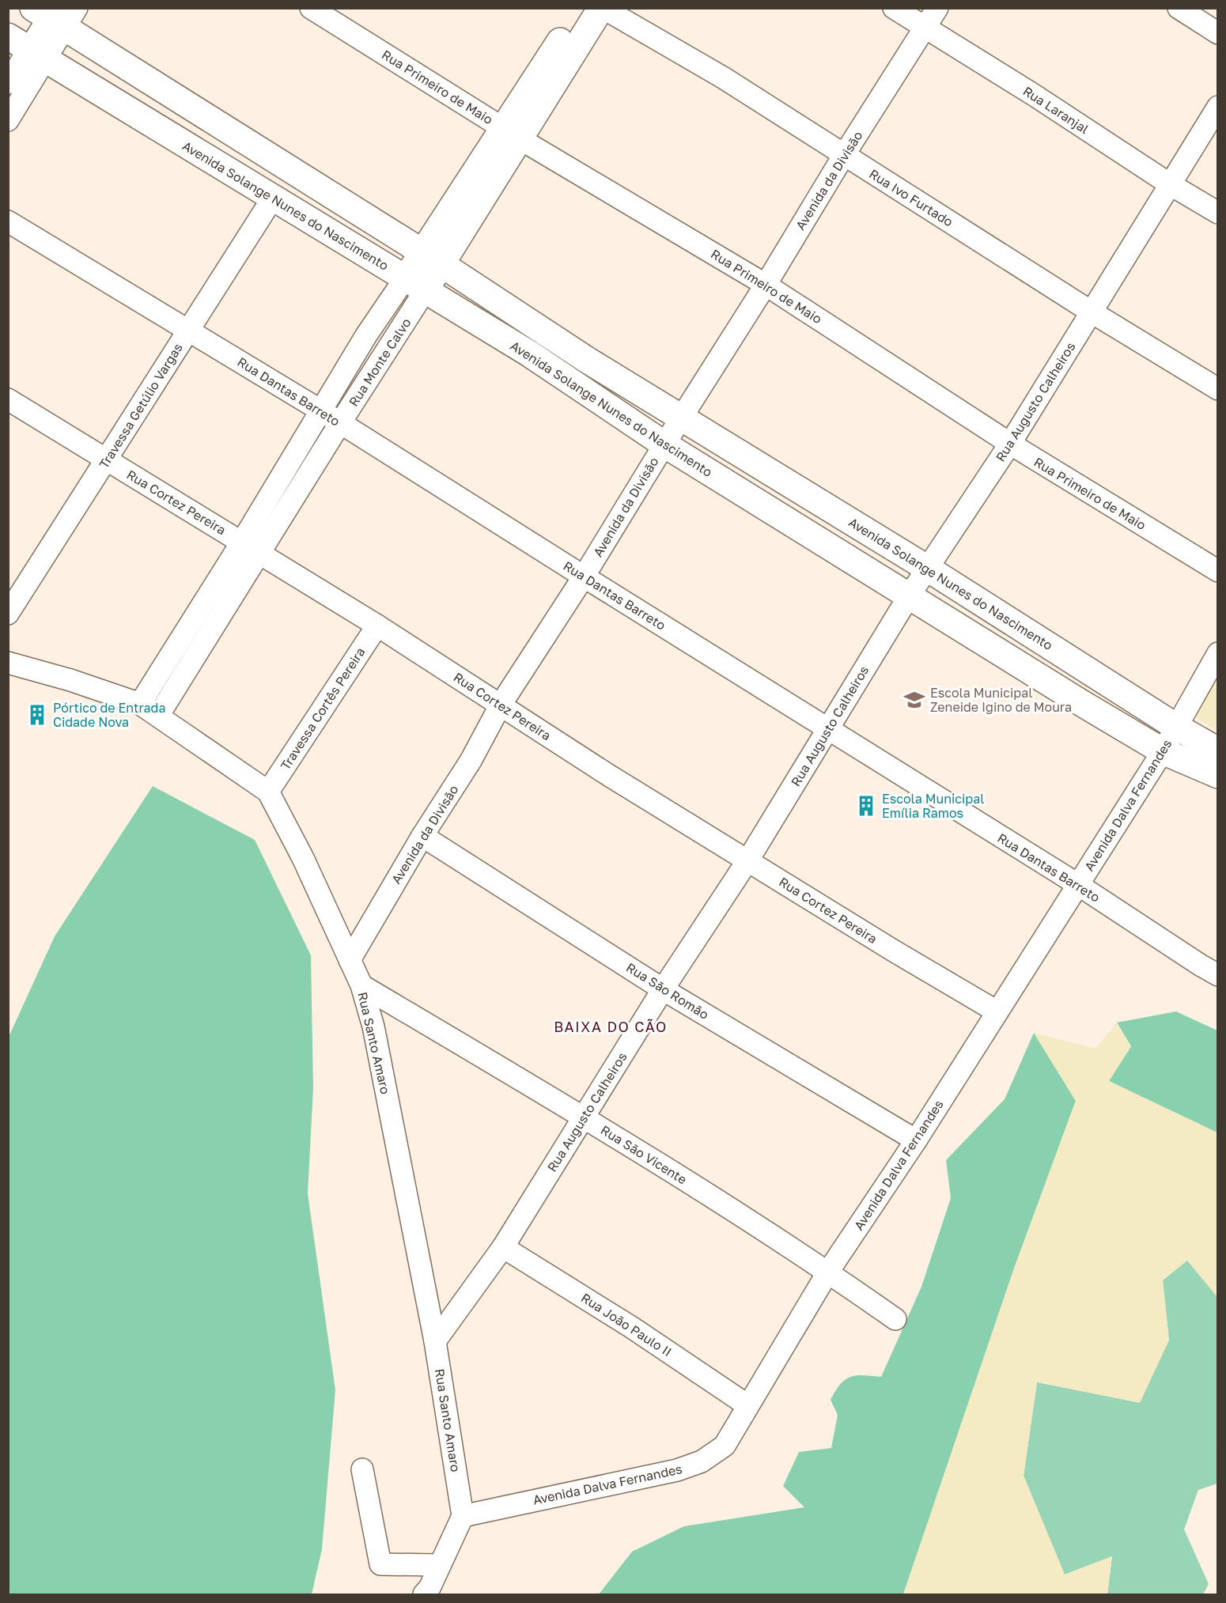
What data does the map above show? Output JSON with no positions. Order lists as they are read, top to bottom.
{
  "streets": {
    "main road": ["Avenida Solange Nunes do Nascimento", "Rua Monte Calvo"],
    "street": [
      "Rua Primeiro de Maio",
      "Rua Laranjal",
      "Avenida da Divisão",
      "Rua Ivo Furtado",
      "Rua Dantas Barreto",
      "Rua Augusto Calheiros",
      "Travessa Getúlio Vargas",
      "Rua Cortez Pereira",
      "Travessa Cortês Pereira",
      "Avenida Dalva Fernandes",
      "Rua São Romão",
      "Rua Santo Amaro",
      "Rua São Vicente",
      "Rua João Paulo II"
    ]
  },
  "crossings": [
    ["Rua Primeiro de Maio", "Avenida da Divisão"],
    ["Rua Primeiro de Maio", "Rua Monte Calvo"],
    ["Rua Primeiro de Maio", "Rua Augusto Calheiros"],
    ["Rua Laranjal", "Avenida da Divisão"],
    ["Rua Laranjal", "Rua Augusto Calheiros"],
    ["Avenida da Divisão", "Rua Ivo Furtado"],
    ["Avenida da Divisão", "Avenida Solange Nunes do Nascimento"],
    ["Avenida da Divisão", "Rua Dantas Barreto"],
    ["Avenida da Divisão", "Rua Cortez Pereira"],
    ["Avenida da Divisão", "Rua São Romão"],
    ["Avenida da Divisão", "Rua Santo Amaro"],
    ["Rua Ivo Furtado", "Rua Monte Calvo"],
    ["Rua Ivo Furtado", "Rua Augusto Calheiros"],
    ["Avenida Solange Nunes do Nascimento", "Rua Monte Calvo"],
    ["Avenida Solange Nunes do Nascimento", "Rua Augusto Calheiros"],
    ["Avenida Solange Nunes do Nascimento", "Travessa Getúlio Vargas"],
    ["Avenida Solange Nunes do Nascimento", "Avenida Dalva Fernandes"],
    ["Rua Monte Calvo", "Rua Dantas Barreto"],
    ["Rua Monte Calvo", "Rua Cortez Pereira"],
    ["Rua Monte Calvo", "Rua Santo Amaro"],
    ["Rua Dantas Barreto", "Rua Augusto Calheiros"],
    ["Rua Dantas Barreto", "Travessa Getúlio Vargas"],
    ["Rua Dantas Barreto", "Avenida Dalva Fernandes"],
    ["Rua Augusto Calheiros", "Rua Cortez Pereira"],
    ["Rua Augusto Calheiros", "Rua São Romão"],
    ["Rua Augusto Calheiros", "Rua Santo Amaro"],
    ["Rua Augusto Calheiros", "Rua São Vicente"],
    ["Rua Augusto Calheiros", "Rua João Paulo II"],
    ["Travessa Getúlio Vargas", "Rua Cortez Pereira"],
    ["Rua Cortez Pereira", "Travessa Cortês Pereira"],
    ["Rua Cortez Pereira", "Avenida Dalva Fernandes"],
    ["Travessa Cortês Pereira", "Rua Santo Amaro"],
    ["Avenida Dalva Fernandes", "Rua São Romão"],
    ["Avenida Dalva Fernandes", "Rua Santo Amaro"],
    ["Avenida Dalva Fernandes", "Rua São Vicente"],
    ["Avenida Dalva Fernandes", "Rua João Paulo II"],
    ["Rua Santo Amaro", "Rua São Vicente"]
  ],
  "districts": ["BAIXA DO CÃO"],
  "places": {
    "school or university": ["Escola Municipal Zeneide Igino de Moura"],
    "building": ["Pórtico de Entrada Cidade Nova", "Escola Municipal Emília Ramos"]
  }
}
